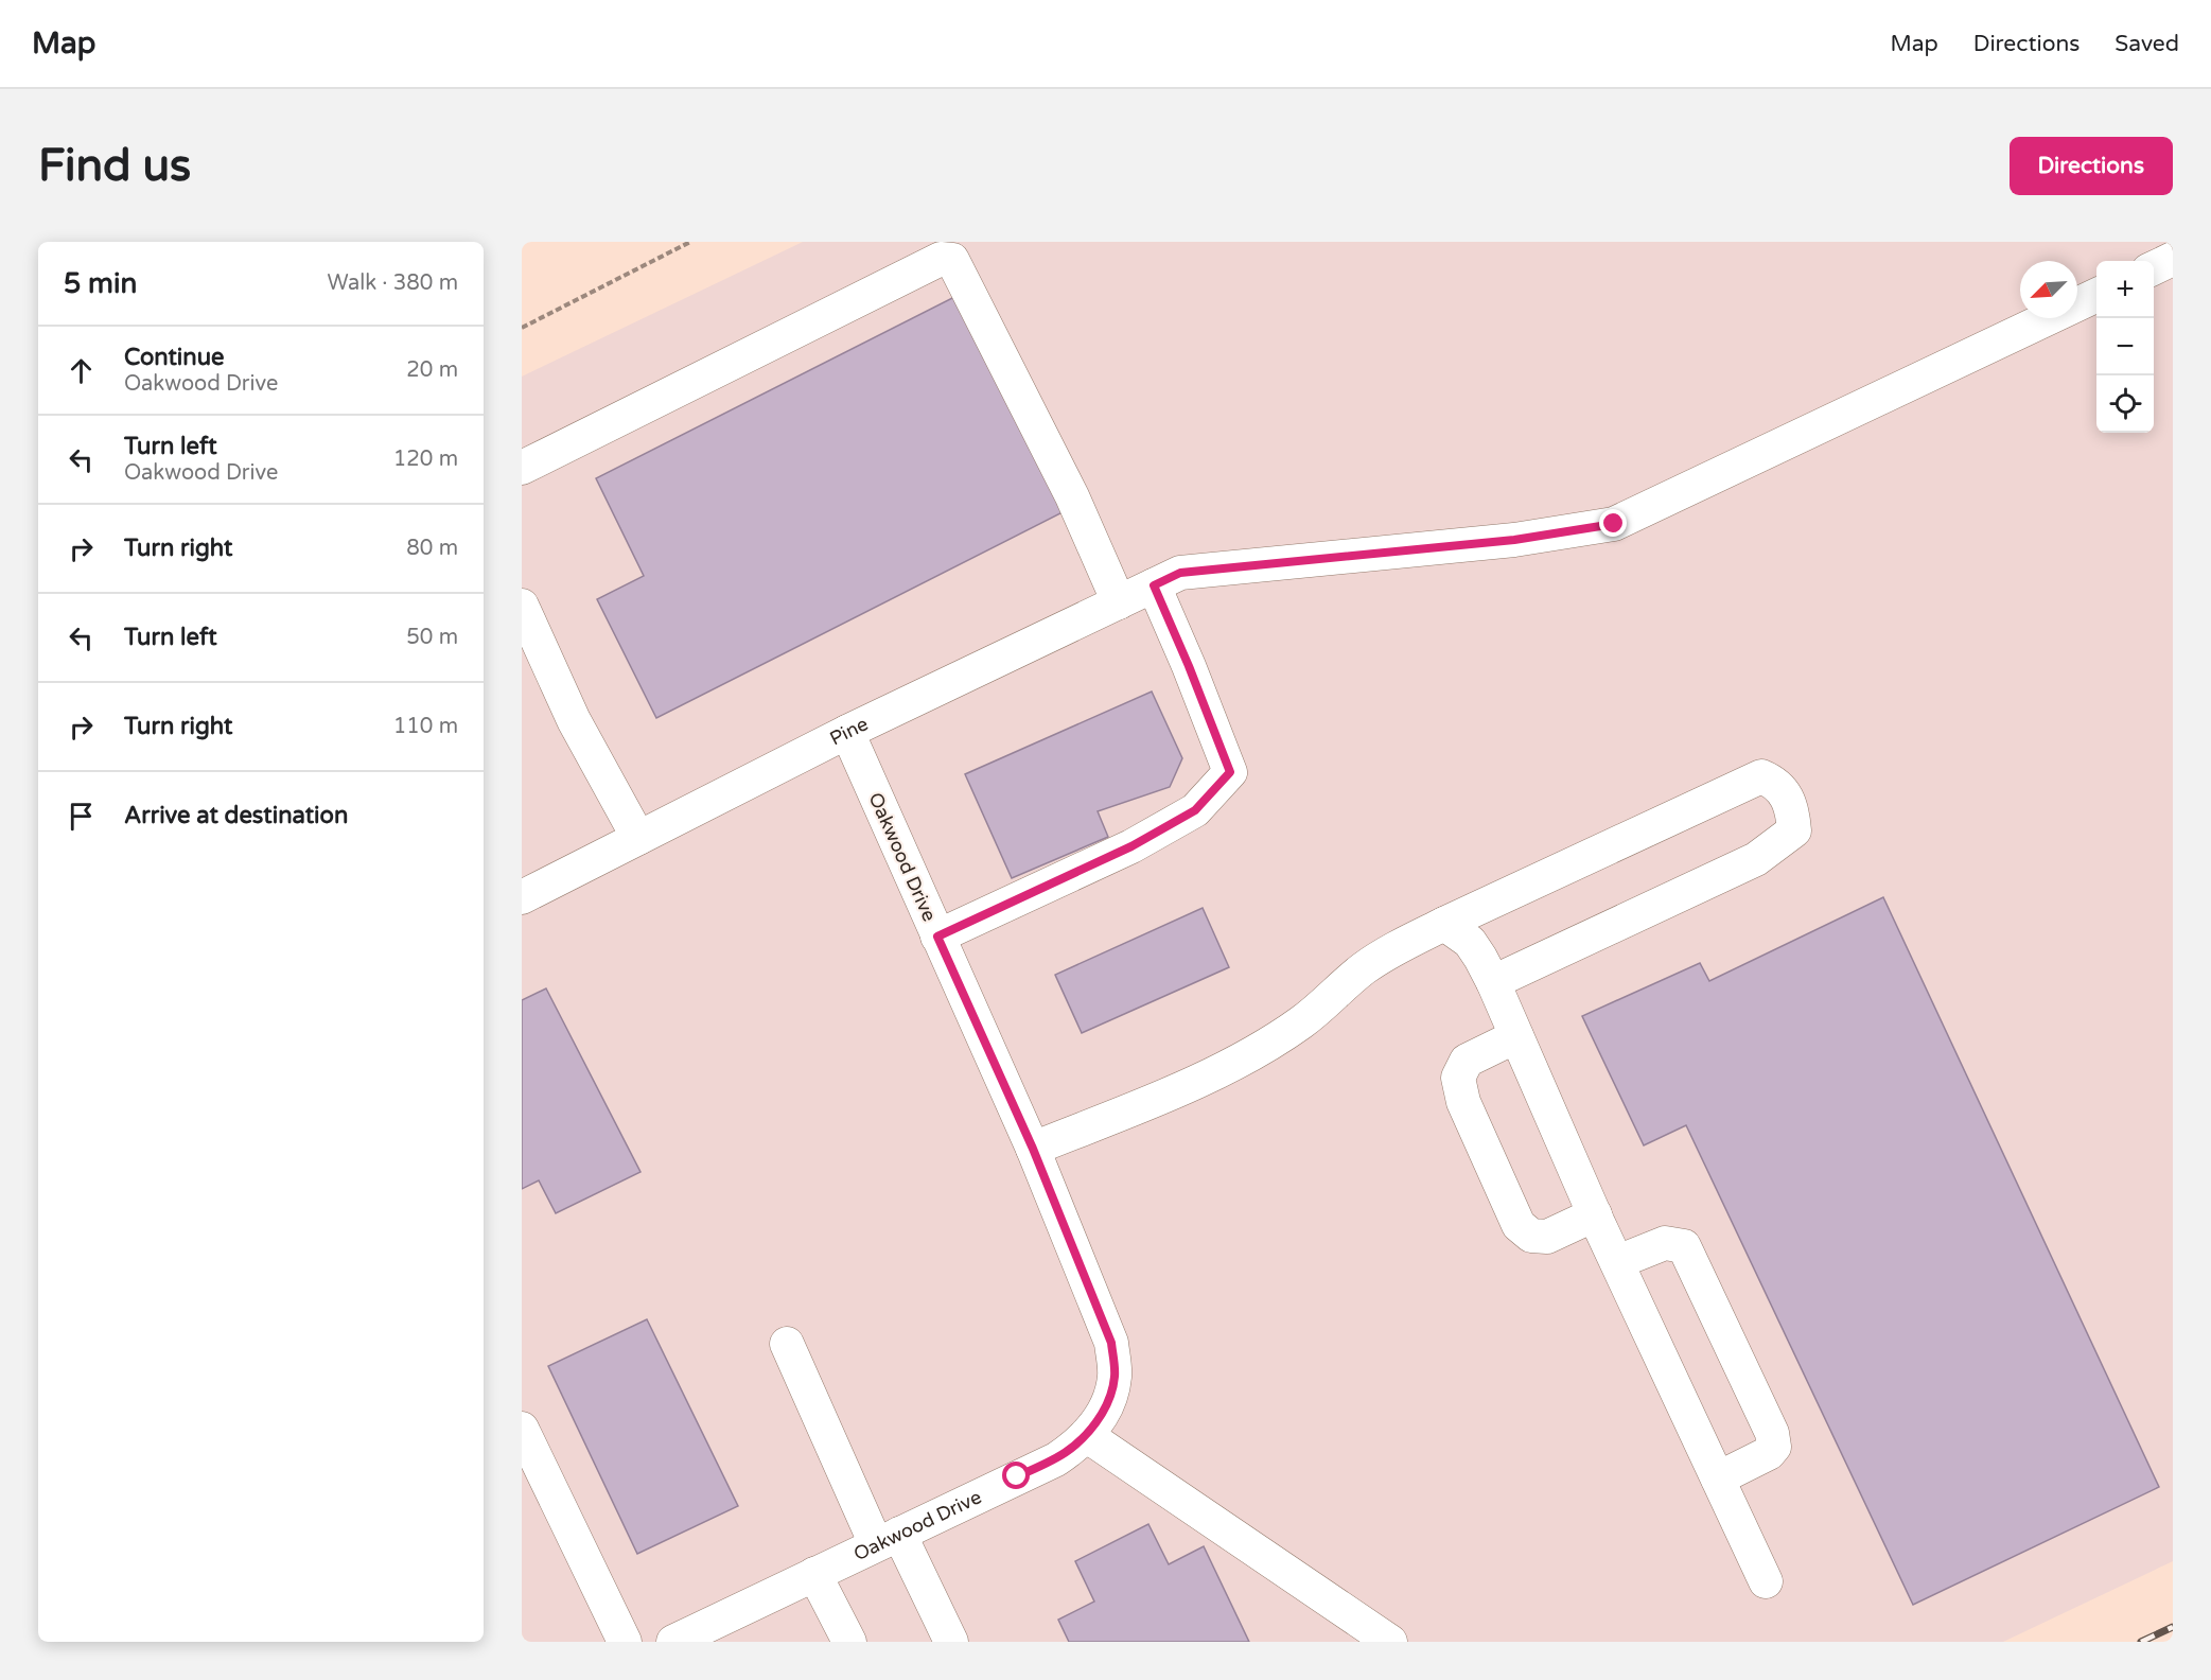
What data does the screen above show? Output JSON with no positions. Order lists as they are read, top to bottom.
{
  "streets": {
    "street": ["Pine", "Oakwood Drive"]
  },
  "crossings": [
    ["Pine", "Oakwood Drive"]
  ],
  "north": "bottom left",
  "page": {
    "header": "Map",
    "nav": ["Map", "Directions", "Saved"],
    "buttons": "Directions",
    "title": "Find us",
    "heading": ["5 min", "Walk · 380 m"],
    "map_buttons": ["+", "−"],
    "list": [
      ["Continue", "Oakwood Drive", "20 m"],
      ["Turn left", "Oakwood Drive", "120 m"],
      ["Turn right", "80 m"],
      ["Turn left", "50 m"],
      ["Turn right", "110 m"],
      "Arrive at destination"
    ]
  }
}
